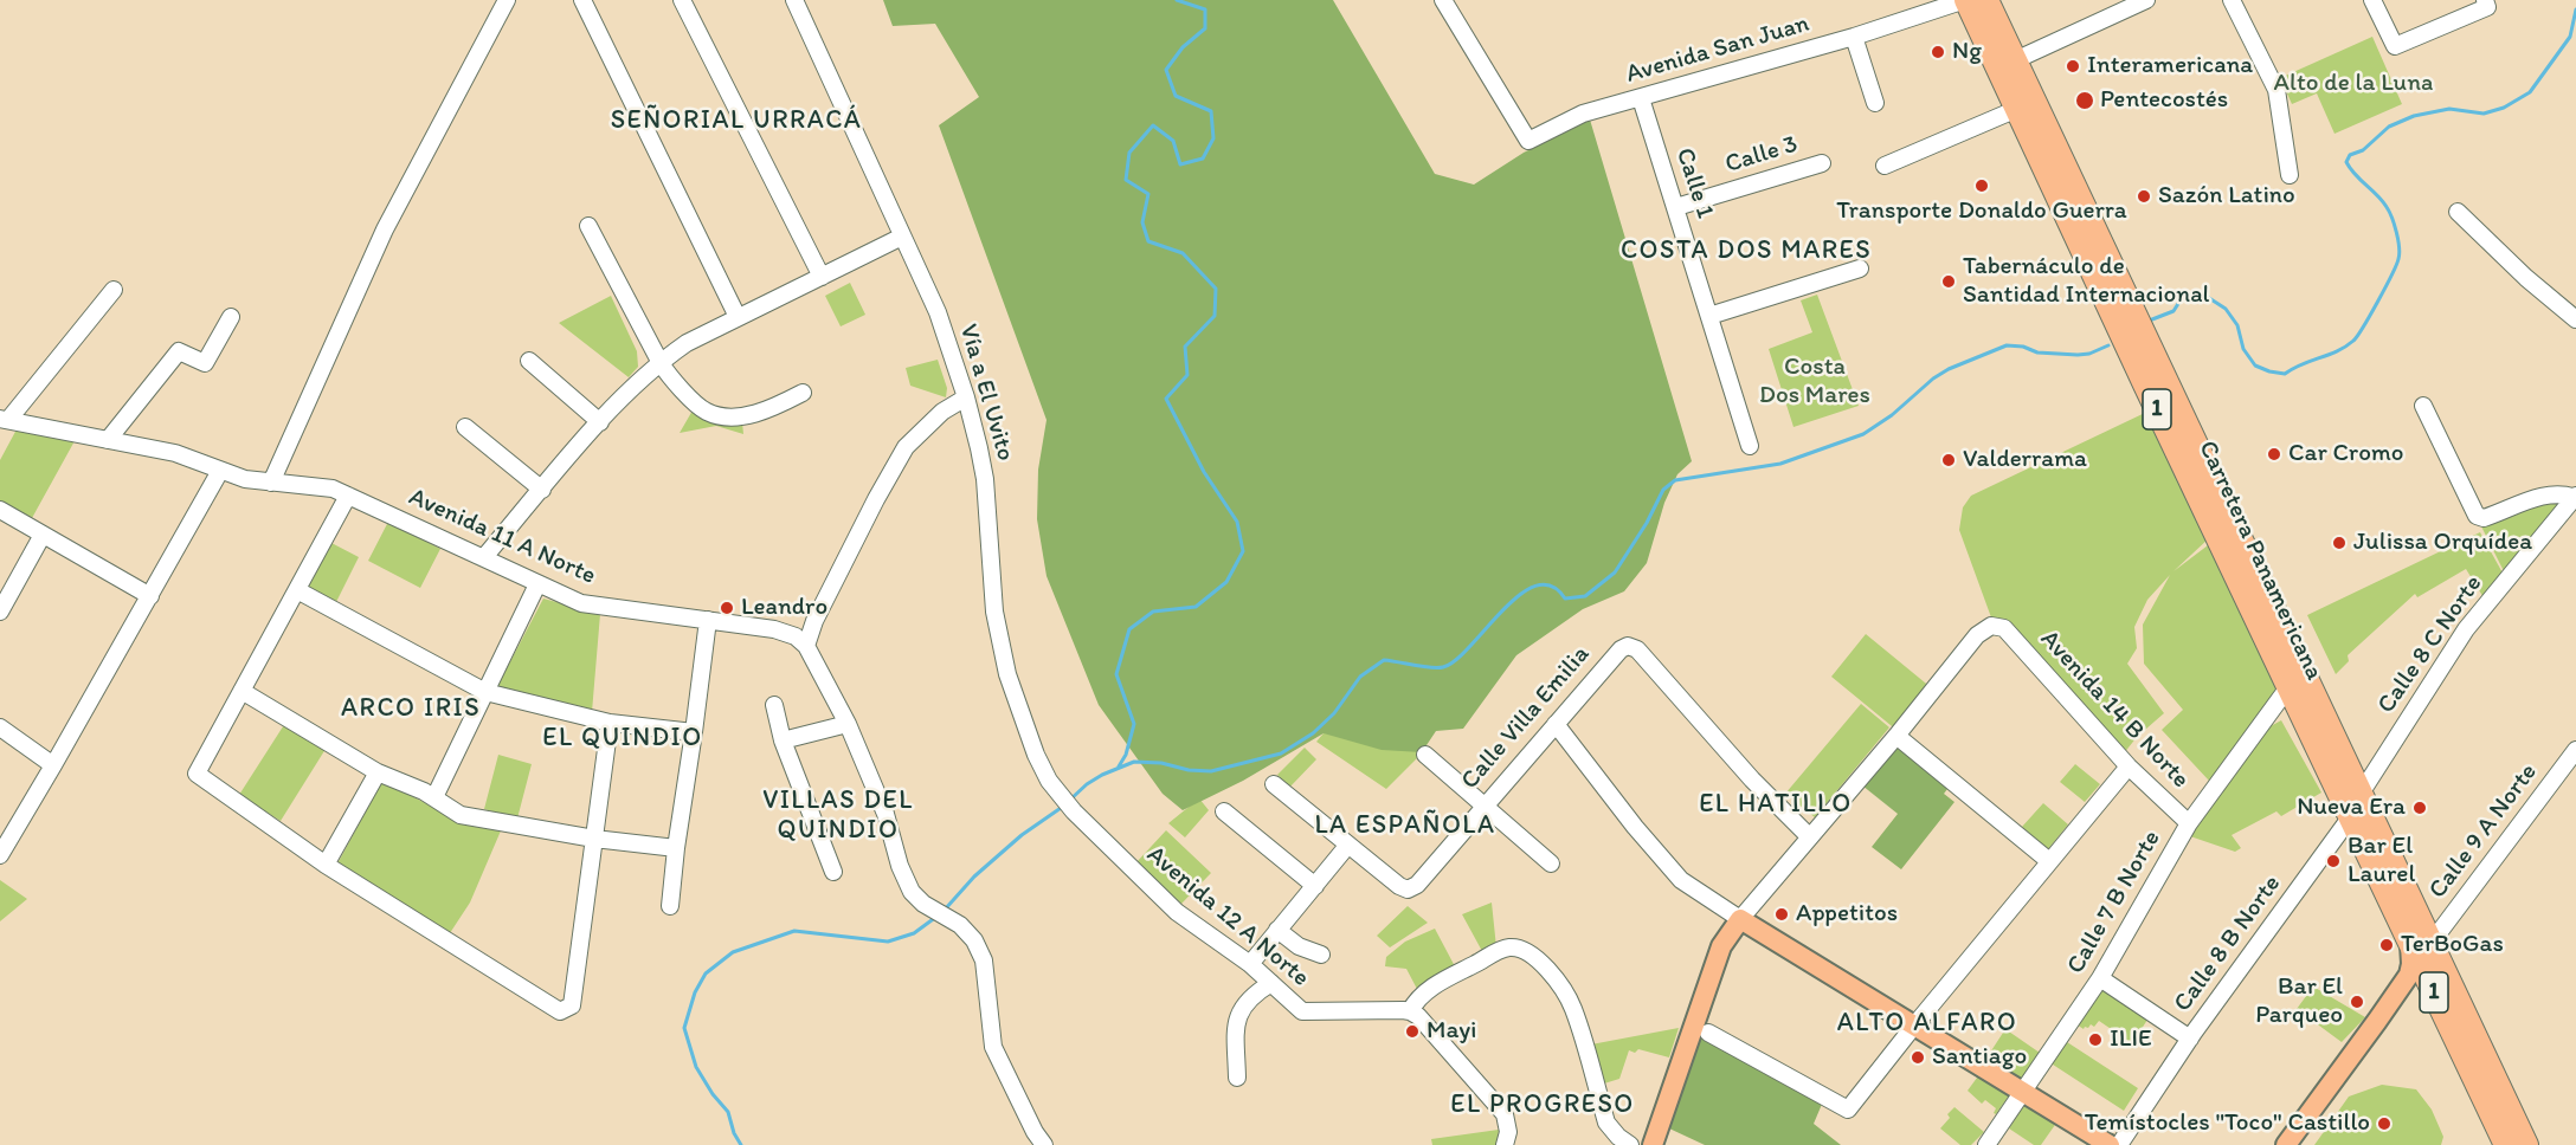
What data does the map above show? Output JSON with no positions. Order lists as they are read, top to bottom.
{
  "streets": {
    "highway": ["1", "Carretera Panamericana"],
    "street": [
      "Avenida San Juan",
      "Calle 3",
      "Calle 1",
      "Vía a El Uvito",
      "Avenida 11 A Norte",
      "Calle 8 C Norte",
      "Avenida 14 B Norte",
      "Calle Villa Emilia",
      "Calle 9 A Norte",
      "Calle 7 B Norte",
      "Avenida 12 A Norte",
      "Calle 8 B Norte"
    ]
  },
  "crossings": [
    ["Avenida San Juan", "Calle 1"],
    ["Avenida San Juan", "Carretera Panamericana"],
    ["Calle 3", "Calle 1"],
    ["Vía a El Uvito", "Avenida 12 A Norte"],
    ["Carretera Panamericana", "Calle 8 C Norte"],
    ["Carretera Panamericana", "Calle 9 A Norte"],
    ["Carretera Panamericana", "Calle 7 B Norte"],
    ["Carretera Panamericana", "Calle 8 B Norte"],
    ["Avenida 14 B Norte", "Calle 7 B Norte"]
  ],
  "districts": [
    "SEÑORIAL URRACÁ",
    "COSTA DOS MARES",
    "ARCO IRIS",
    "EL QUINDIO",
    "VILLAS DEL QUINDIO",
    "EL HATILLO",
    "LA ESPAÑOLA",
    "ALTO ALFARO",
    "EL PROGRESO"
  ],
  "parks": ["Alto de la Luna", "Costa Dos Mares"],
  "places": [
    "Ng",
    "Interamericana",
    "Pentecostés",
    "Transporte Donaldo Guerra",
    "Sazón Latino",
    "Tabernáculo de Santidad Internacional",
    "Car Cromo",
    "Valderrama",
    "Julissa Orquídea",
    "Leandro",
    "Nueva Era",
    "Bar El Laurel",
    "Appetitos",
    "TerBoGas",
    "Bar El Parqueo",
    "Mayi",
    "ILIE",
    "Santiago",
    "Temístocles \"Toco\" Castillo"
  ]
}
